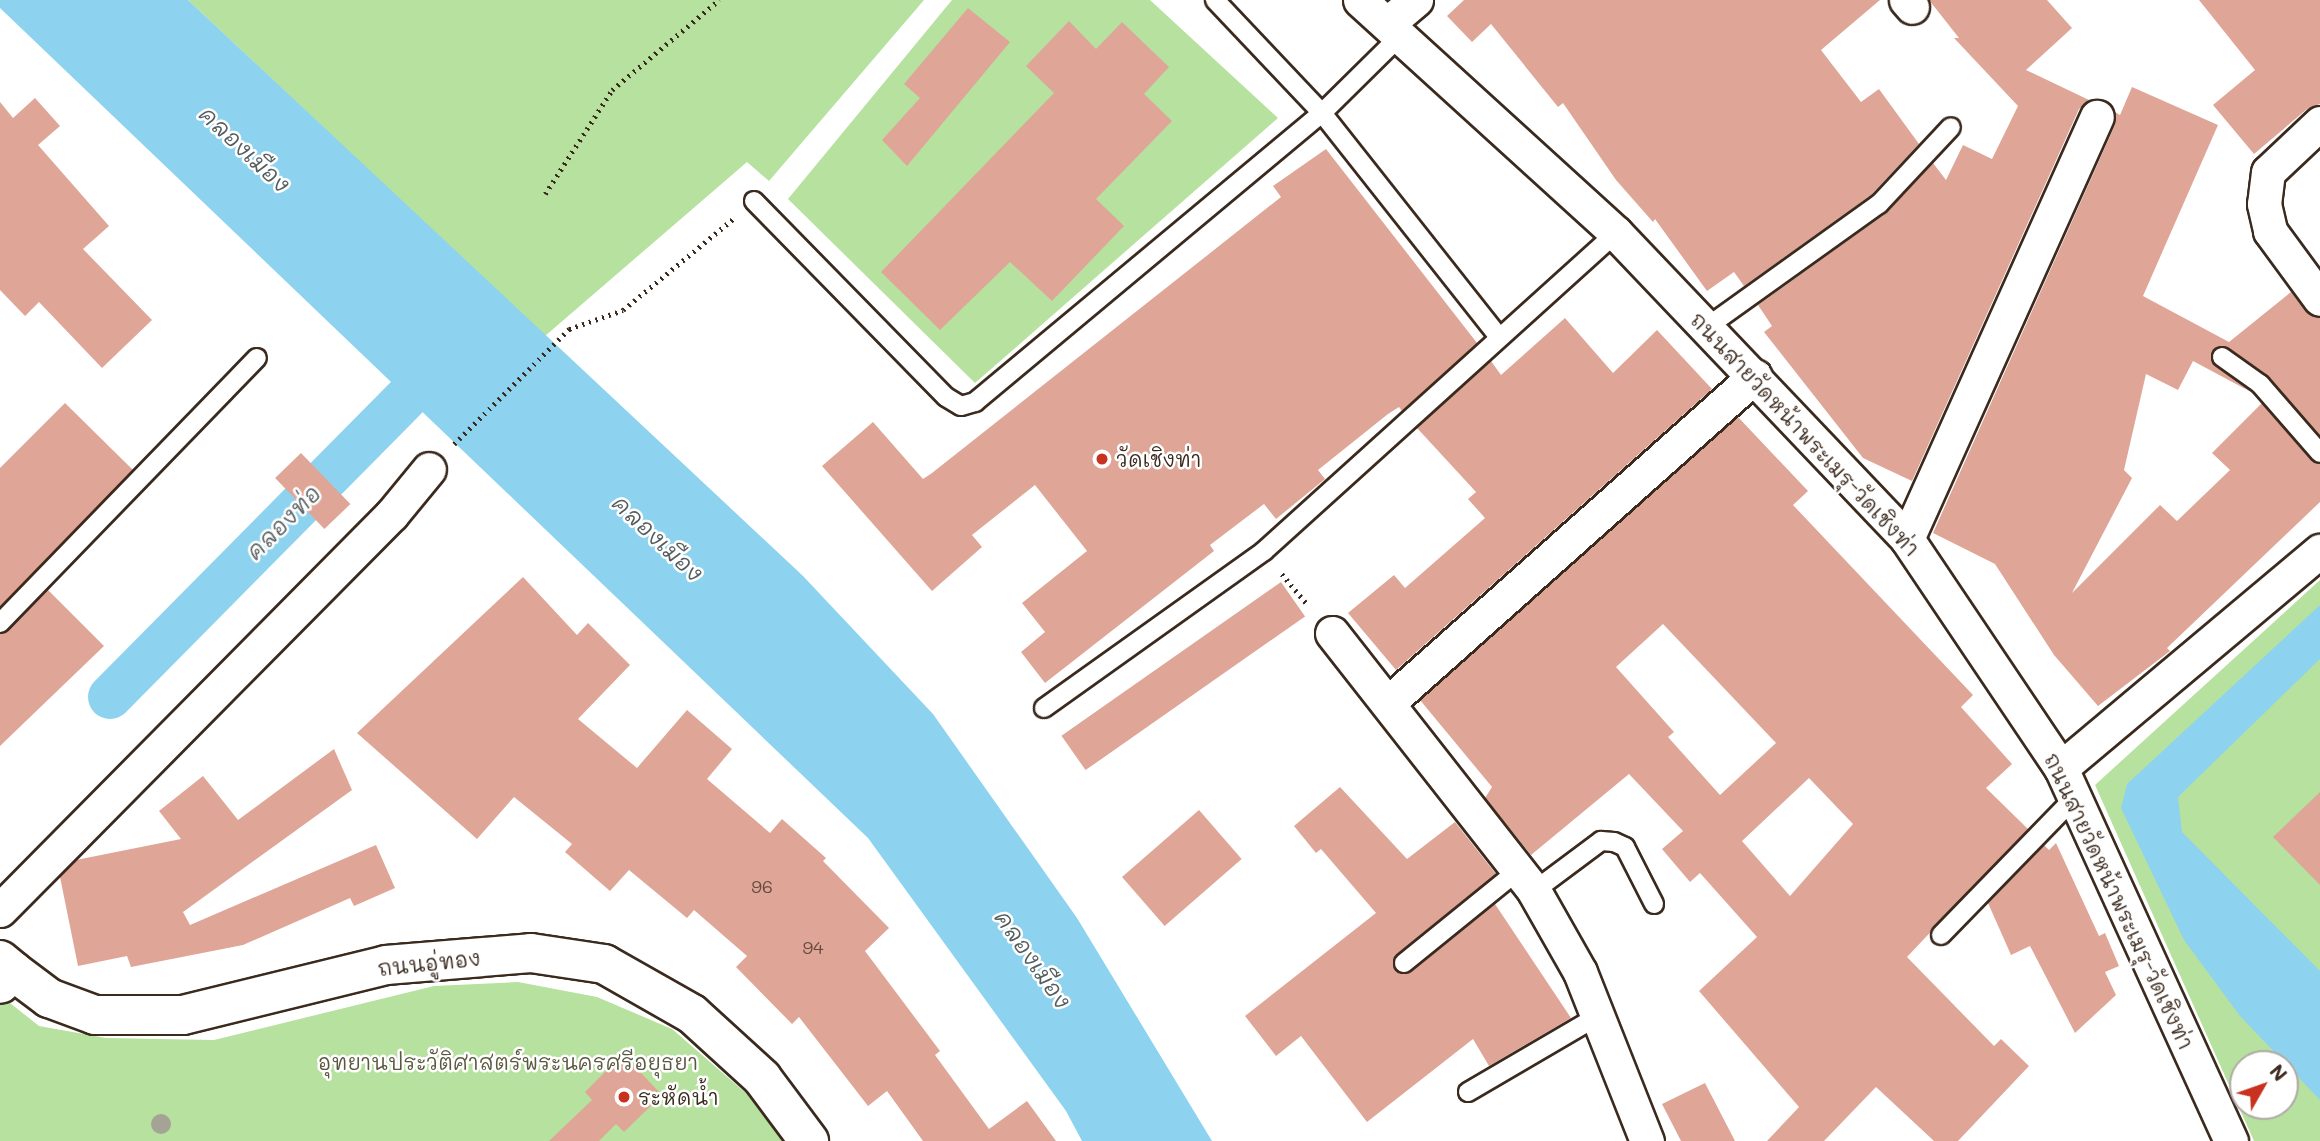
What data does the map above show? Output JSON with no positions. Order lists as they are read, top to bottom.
{
  "streets": {
    "main road": ["ถนนอู่ทอง"],
    "street": ["ถนนสายวัดหน้าพระเมรุ-วัดเชิงท่า"]
  },
  "water": ["คลองเมือง", "คลองท่อ"],
  "parks": ["อุทยานประวัติศาสตร์พระนครศรีอยุธยา"],
  "places": ["วัดเชิงท่า", "ระหัดน้ำ"],
  "house_numbers": ["96", "94"],
  "north": "top right"
}
